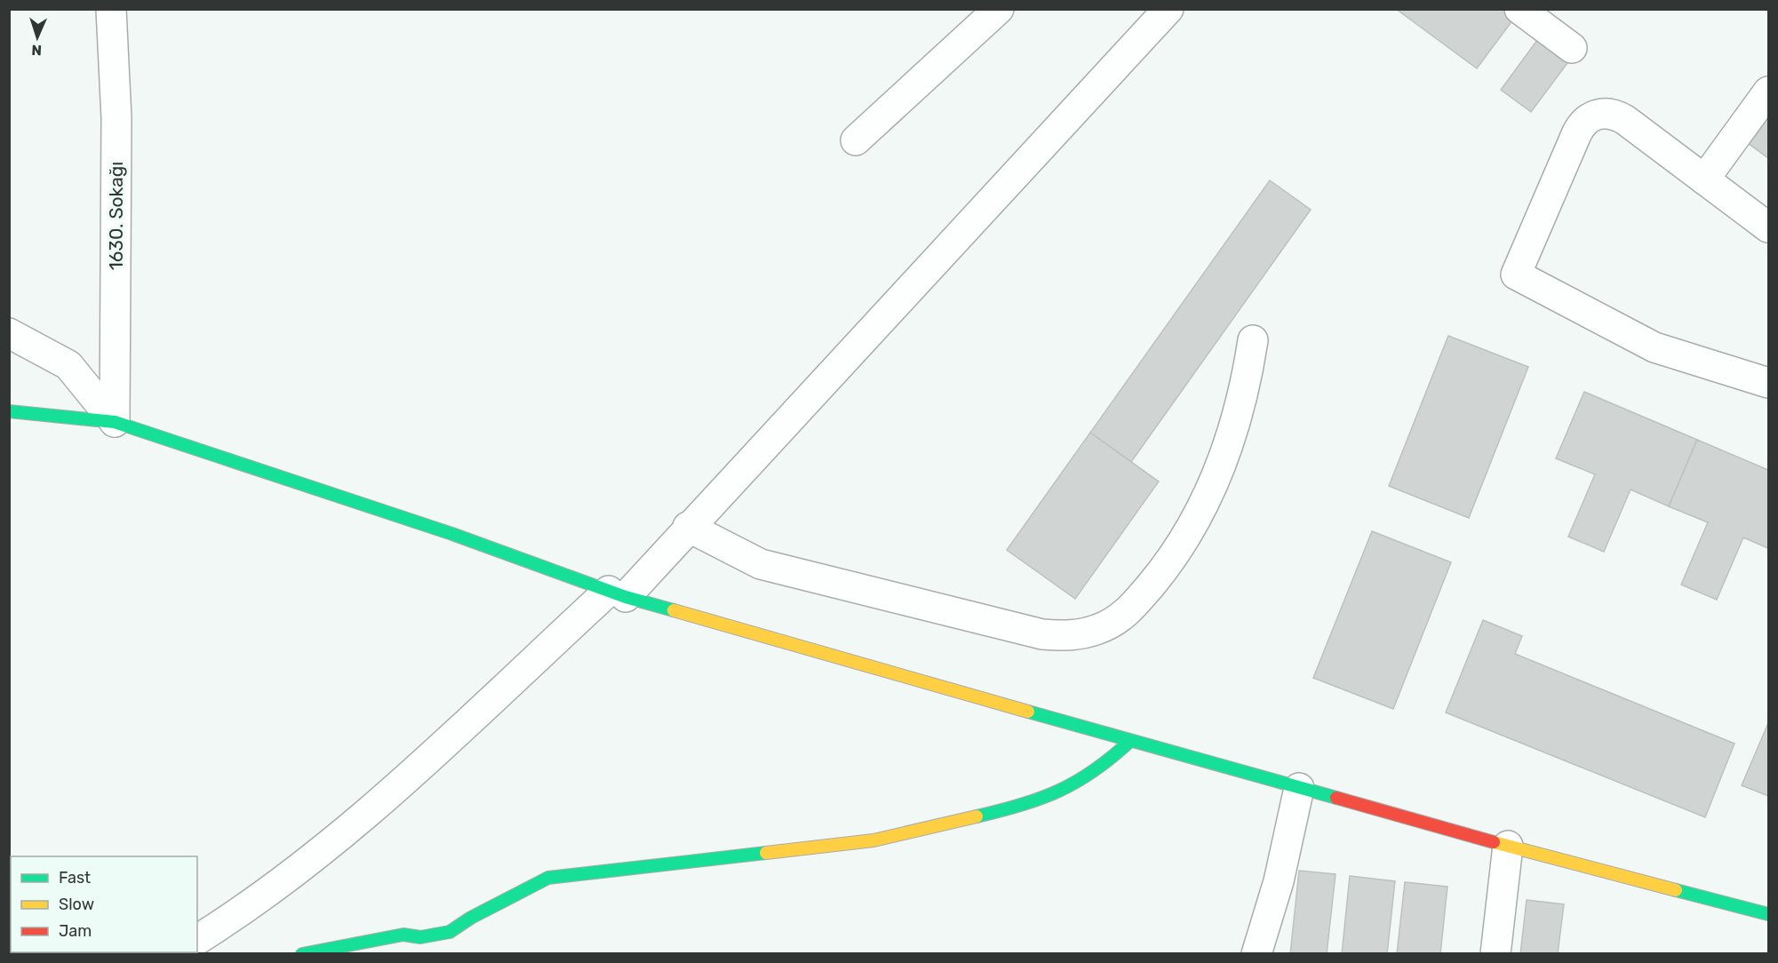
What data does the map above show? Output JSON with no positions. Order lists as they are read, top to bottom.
{
  "streets": {
    "street": ["1630. Sokağı"]
  },
  "legend": ["Fast", "Slow", "Jam"],
  "north": "bottom"
}
